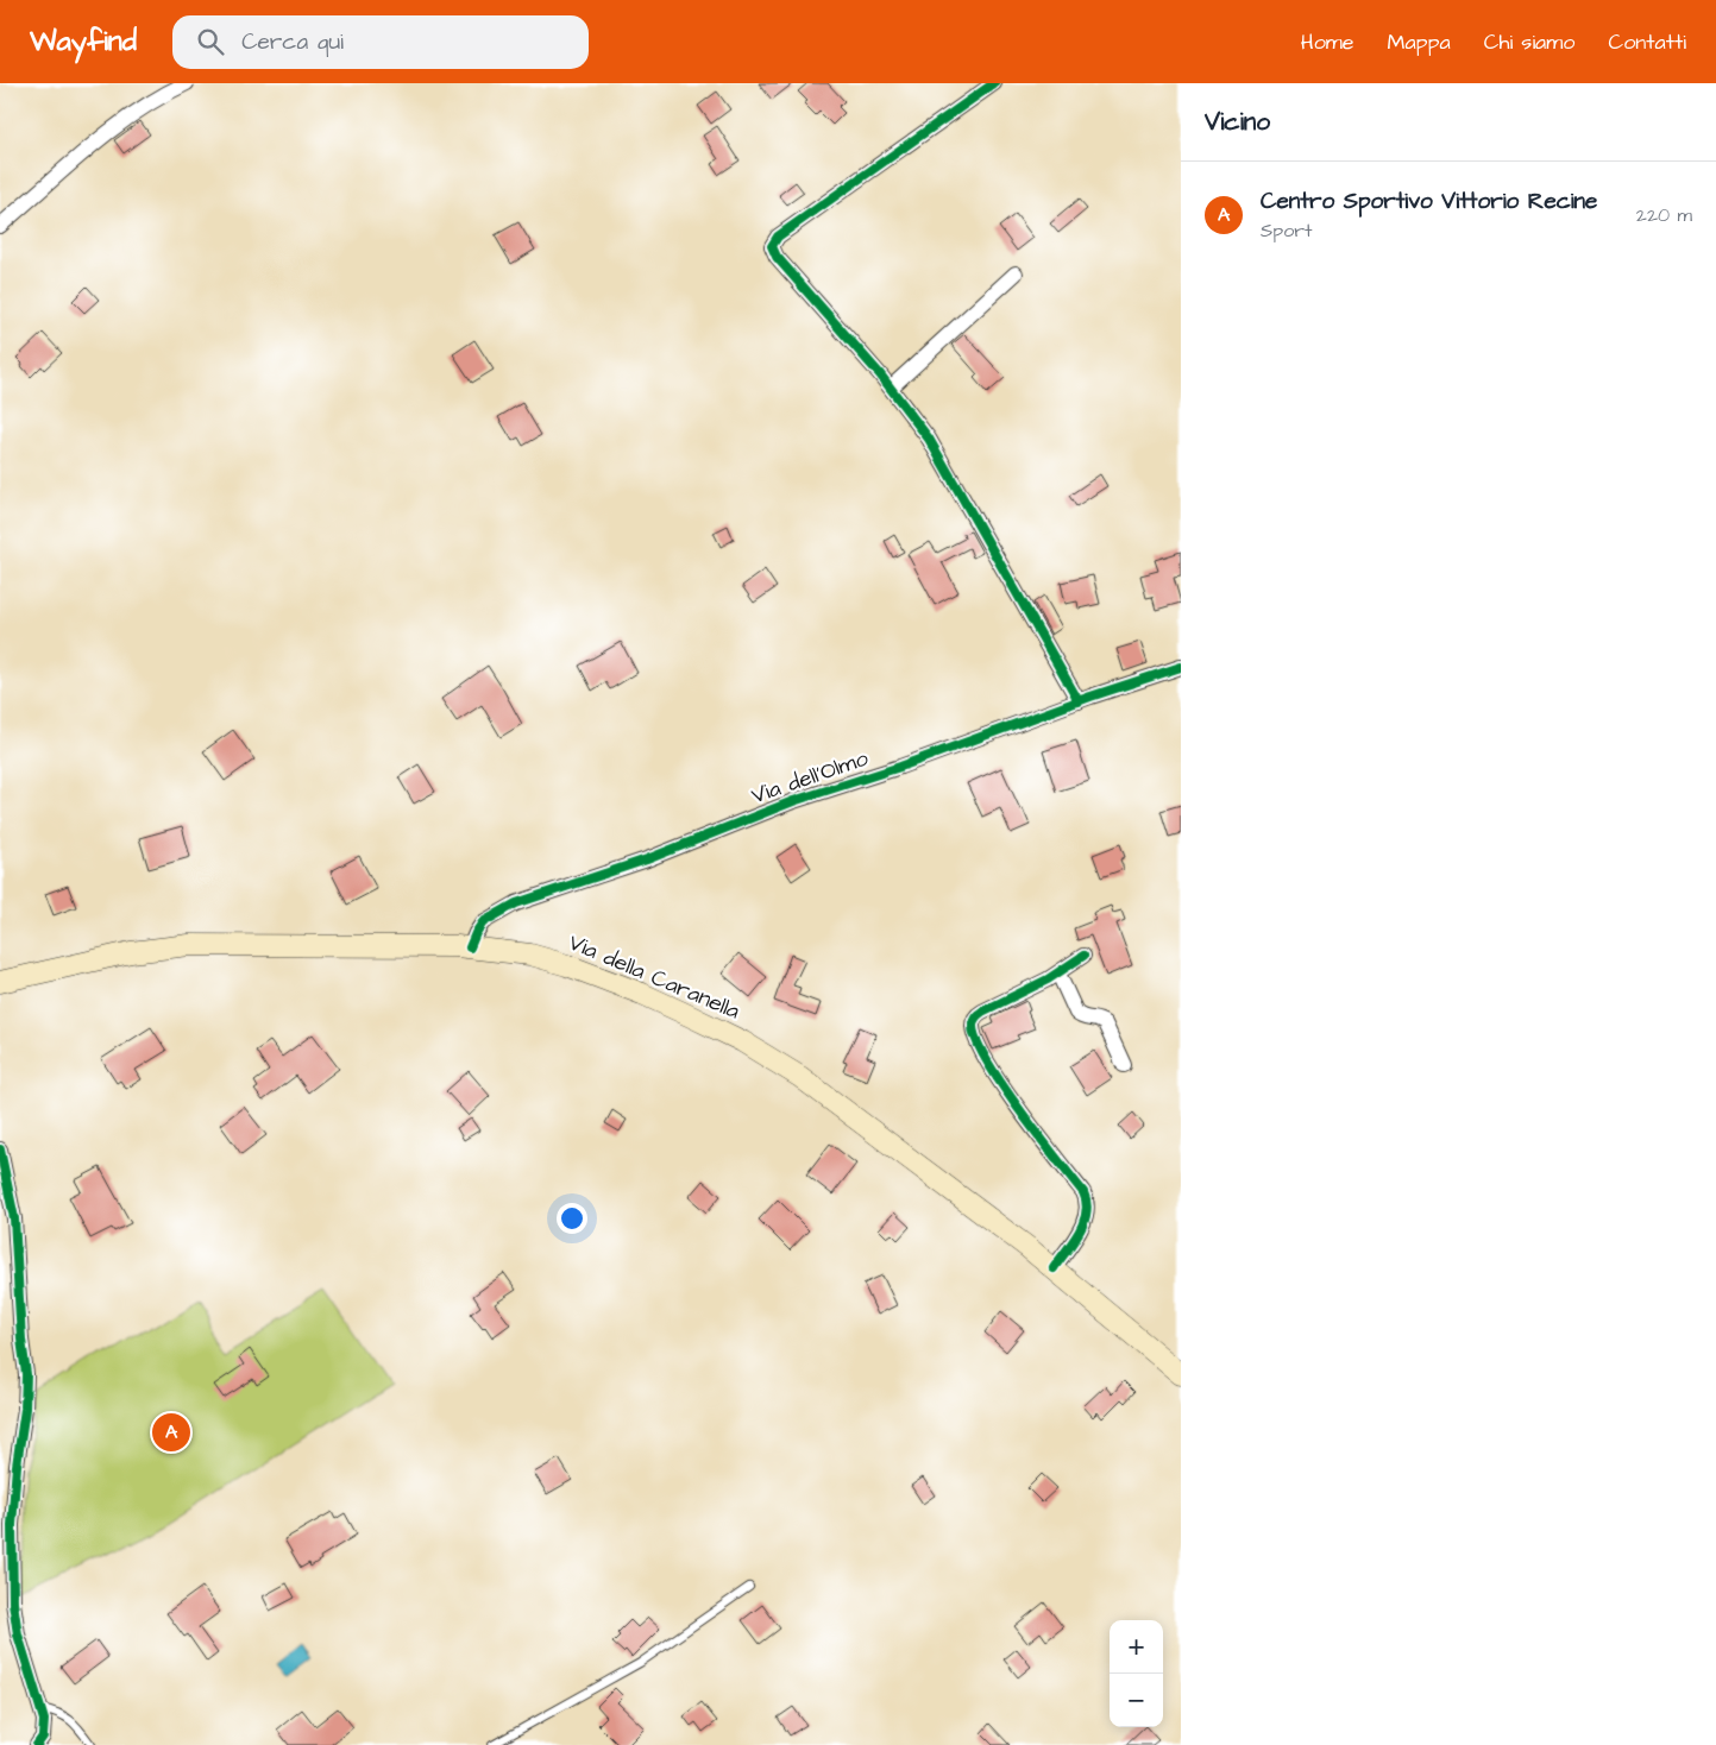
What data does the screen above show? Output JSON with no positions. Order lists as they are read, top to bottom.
{
  "streets": {
    "main road": ["Via della Caranella"],
    "street": ["Via dell'Olmo"]
  },
  "crossings": [
    ["Via dell'Olmo", "Via della Caranella"]
  ],
  "page": {
    "header": "Wayfind",
    "search": "Cerca qui",
    "nav": [
      "Home",
      "Mappa",
      "Chi siamo",
      "Contatti"
    ],
    "heading": "Vicino",
    "list": [
      {
        "mark": "A",
        "name": "Centro Sportivo Vittorio Recine",
        "note": "Sport",
        "value": "220 m"
      }
    ],
    "pins": "A",
    "map_buttons": ["+", "−"]
  }
}
